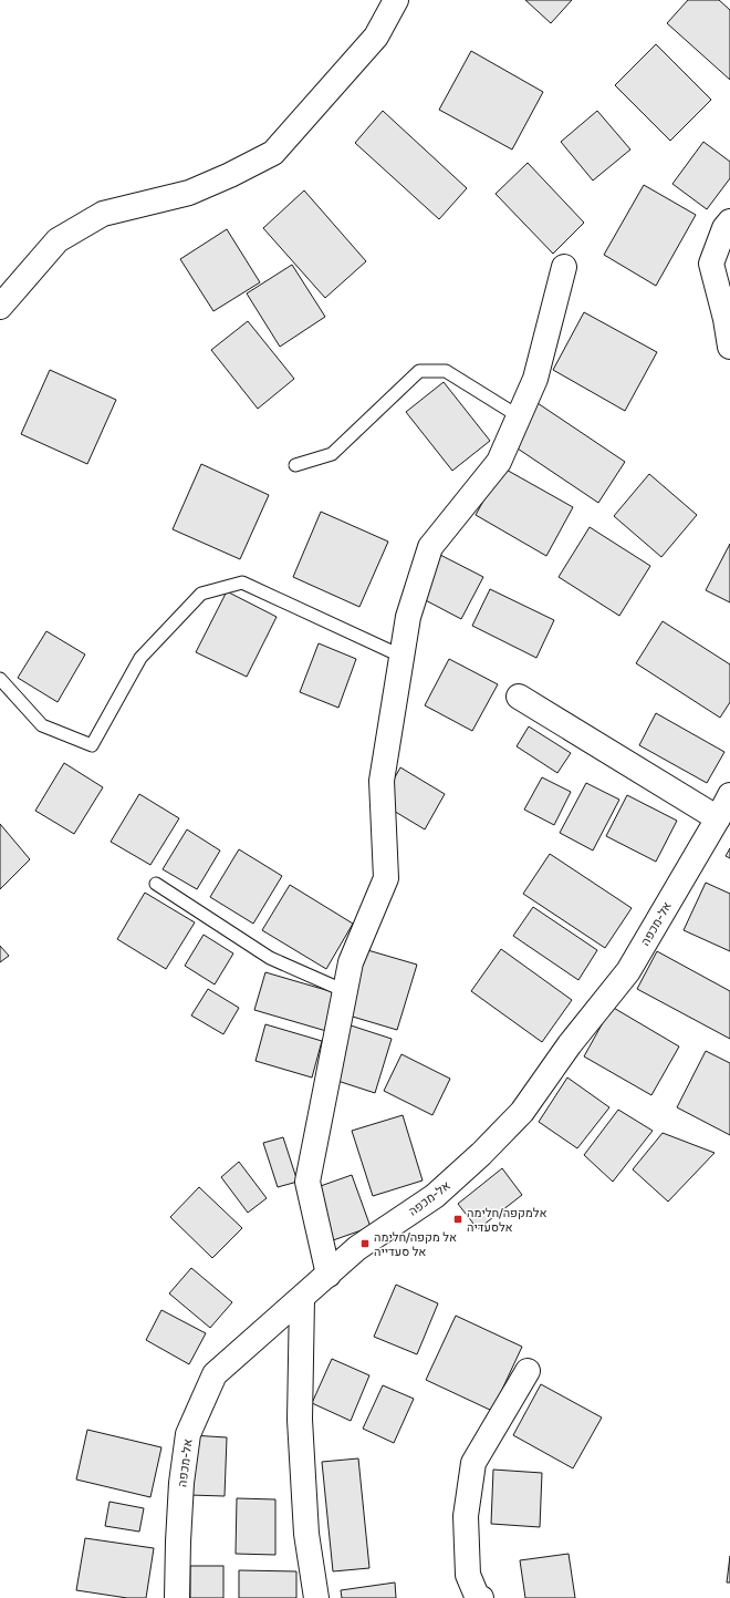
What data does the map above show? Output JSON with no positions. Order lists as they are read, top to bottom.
{
  "streets": {
    "street": ["אל-מכפה"]
  },
  "places": {
    "transit": ["אלמקפה/חלימה אלסעדיה", "אל מקפה/חלימה אל סעדייה"]
  }
}
